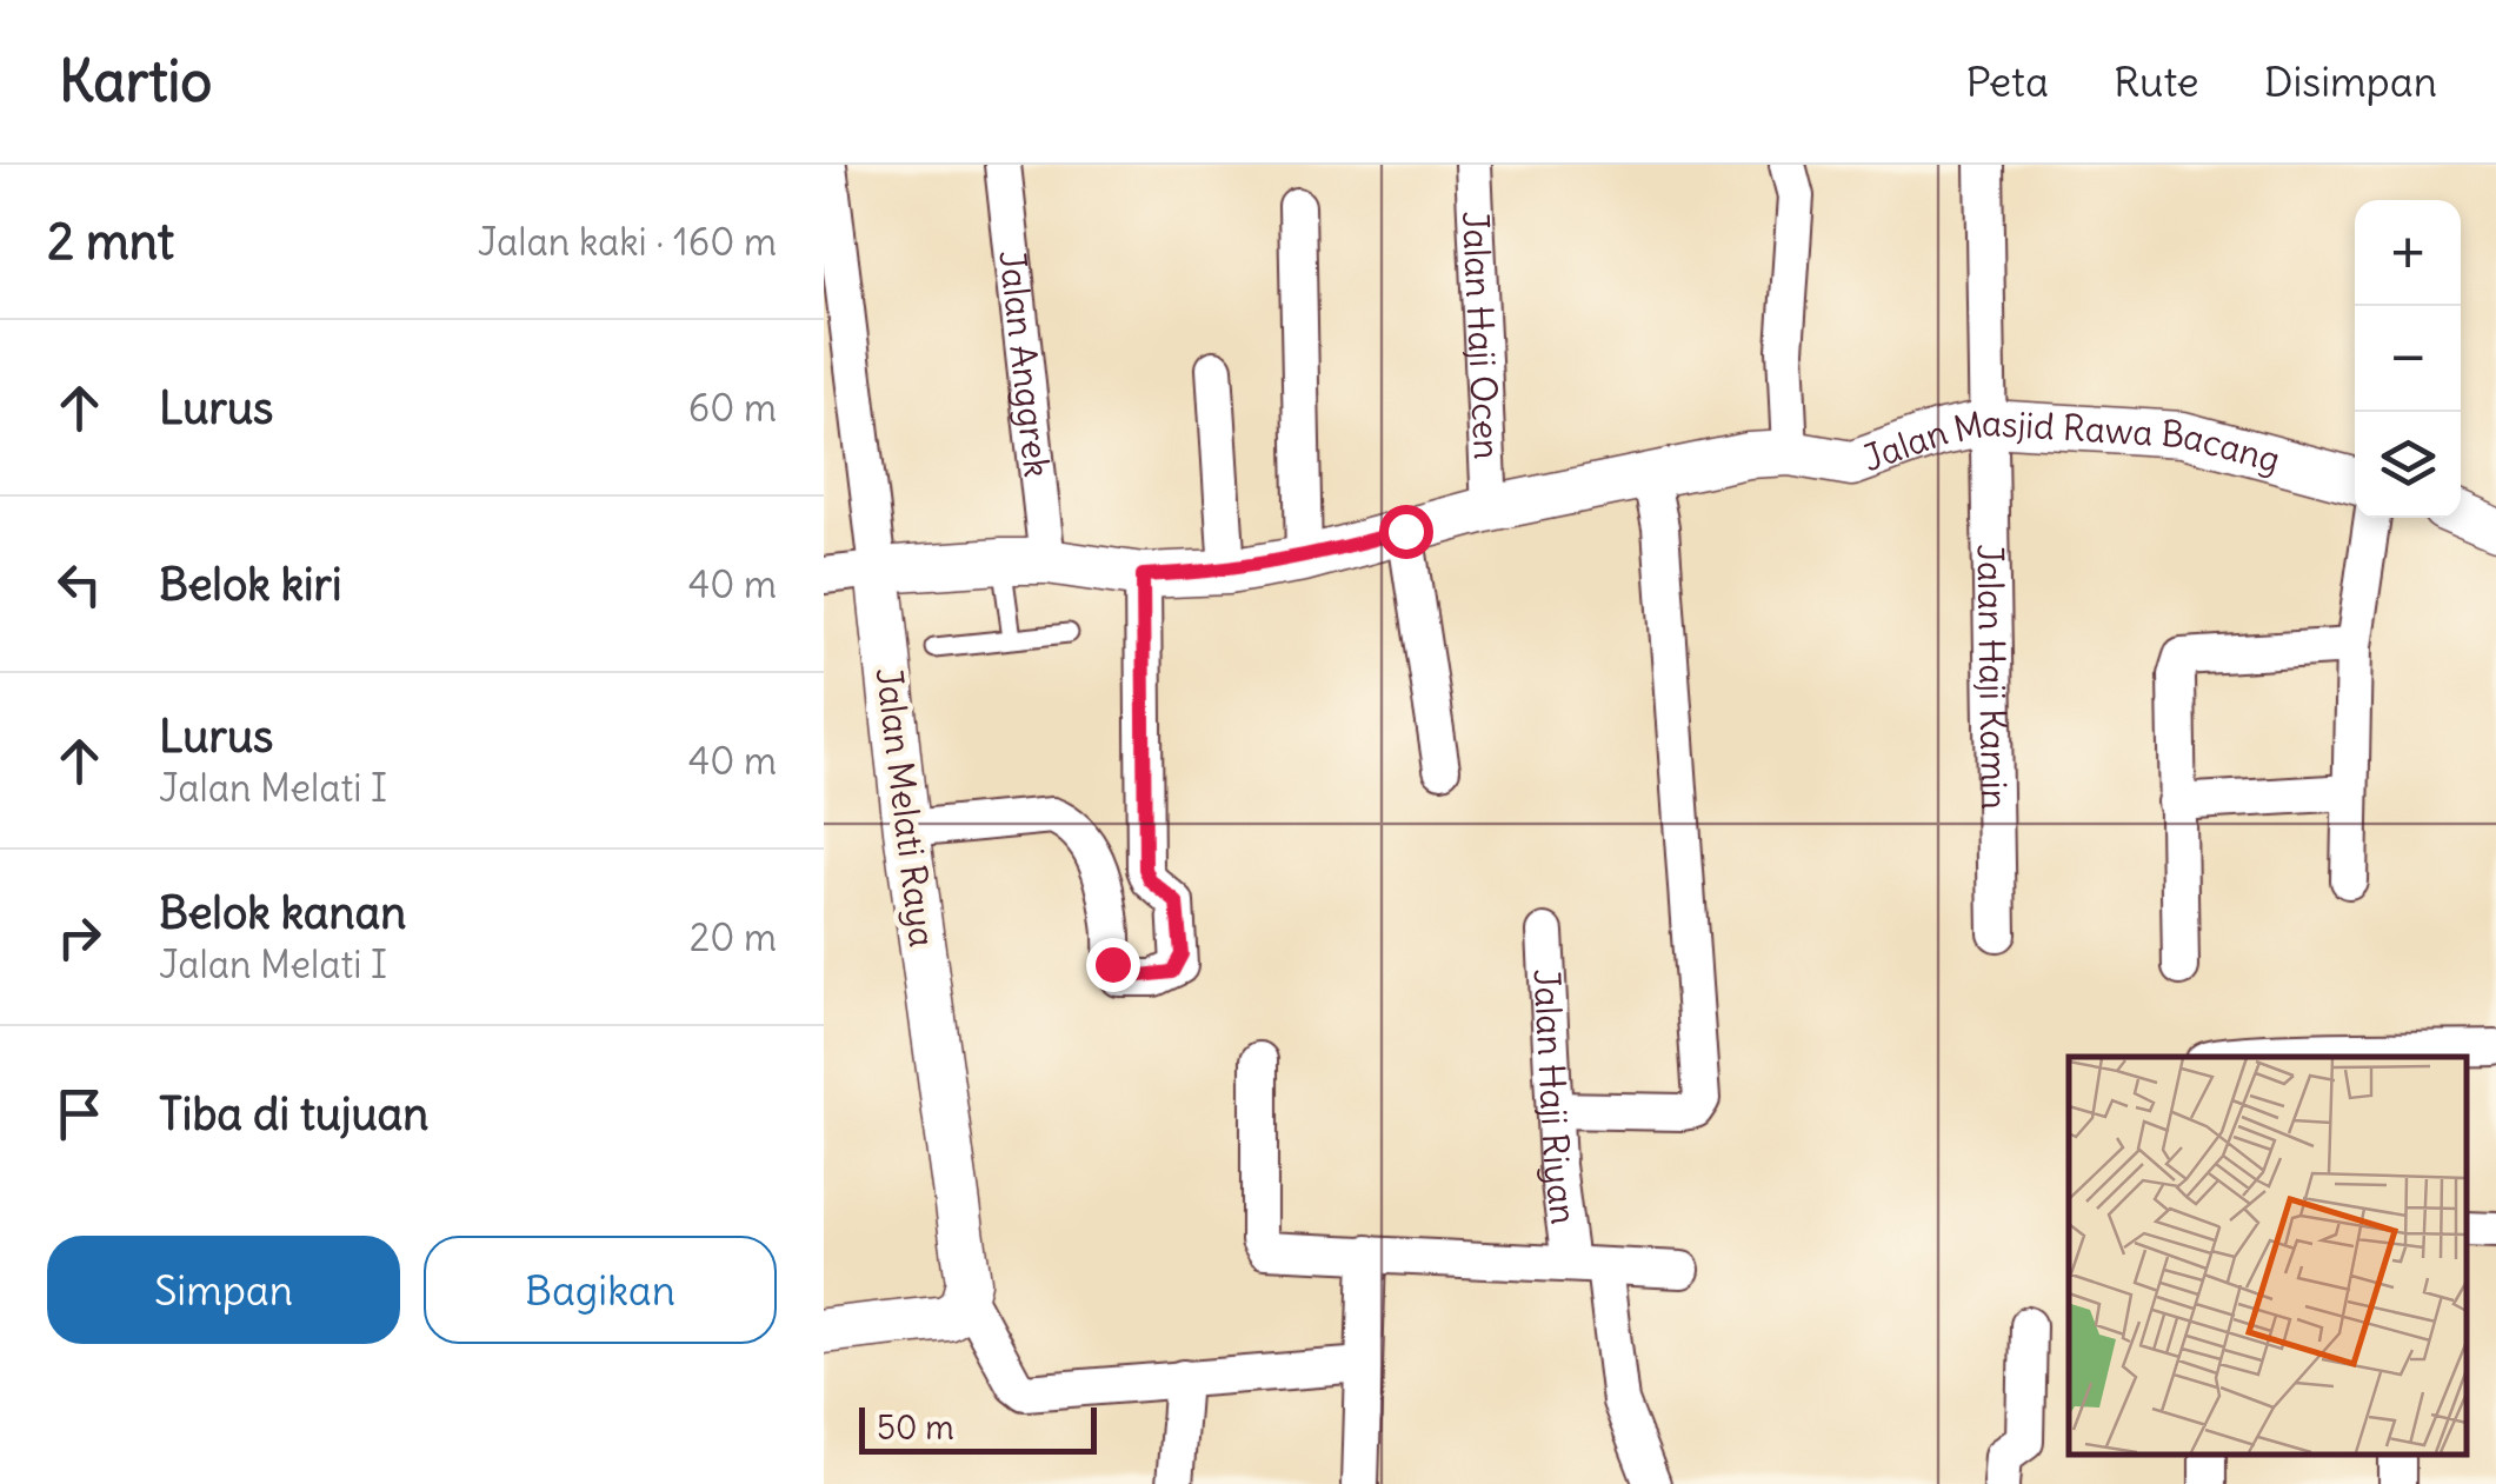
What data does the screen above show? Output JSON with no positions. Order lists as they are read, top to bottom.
{
  "streets": {
    "street": [
      "Jalan Haji Ocen",
      "Jalan Anggrek",
      "Jalan Masjid Rawa Bacang",
      "Jalan Haji Kamin",
      "Jalan Melati Raya",
      "Jalan Haji Riyan"
    ]
  },
  "crossings": [
    ["Jalan Haji Ocen", "Jalan Masjid Rawa Bacang"],
    ["Jalan Anggrek", "Jalan Masjid Rawa Bacang"],
    ["Jalan Masjid Rawa Bacang", "Jalan Haji Kamin"],
    ["Jalan Masjid Rawa Bacang", "Jalan Melati Raya"]
  ],
  "scale_bar": "50 m",
  "page": {
    "header": "Kartio",
    "nav": ["Peta", "Rute", "Disimpan"],
    "heading": ["2 mnt", "Jalan kaki · 160 m"],
    "map_buttons": ["+", "−"],
    "list": [
      ["Lurus", "60 m"],
      ["Belok kiri", "40 m"],
      ["Lurus", "Jalan Melati I", "40 m"],
      ["Belok kanan", "Jalan Melati I", "20 m"],
      "Tiba di tujuan"
    ],
    "buttons": ["Simpan", "Bagikan"],
    "scale": "50 m"
  }
}
